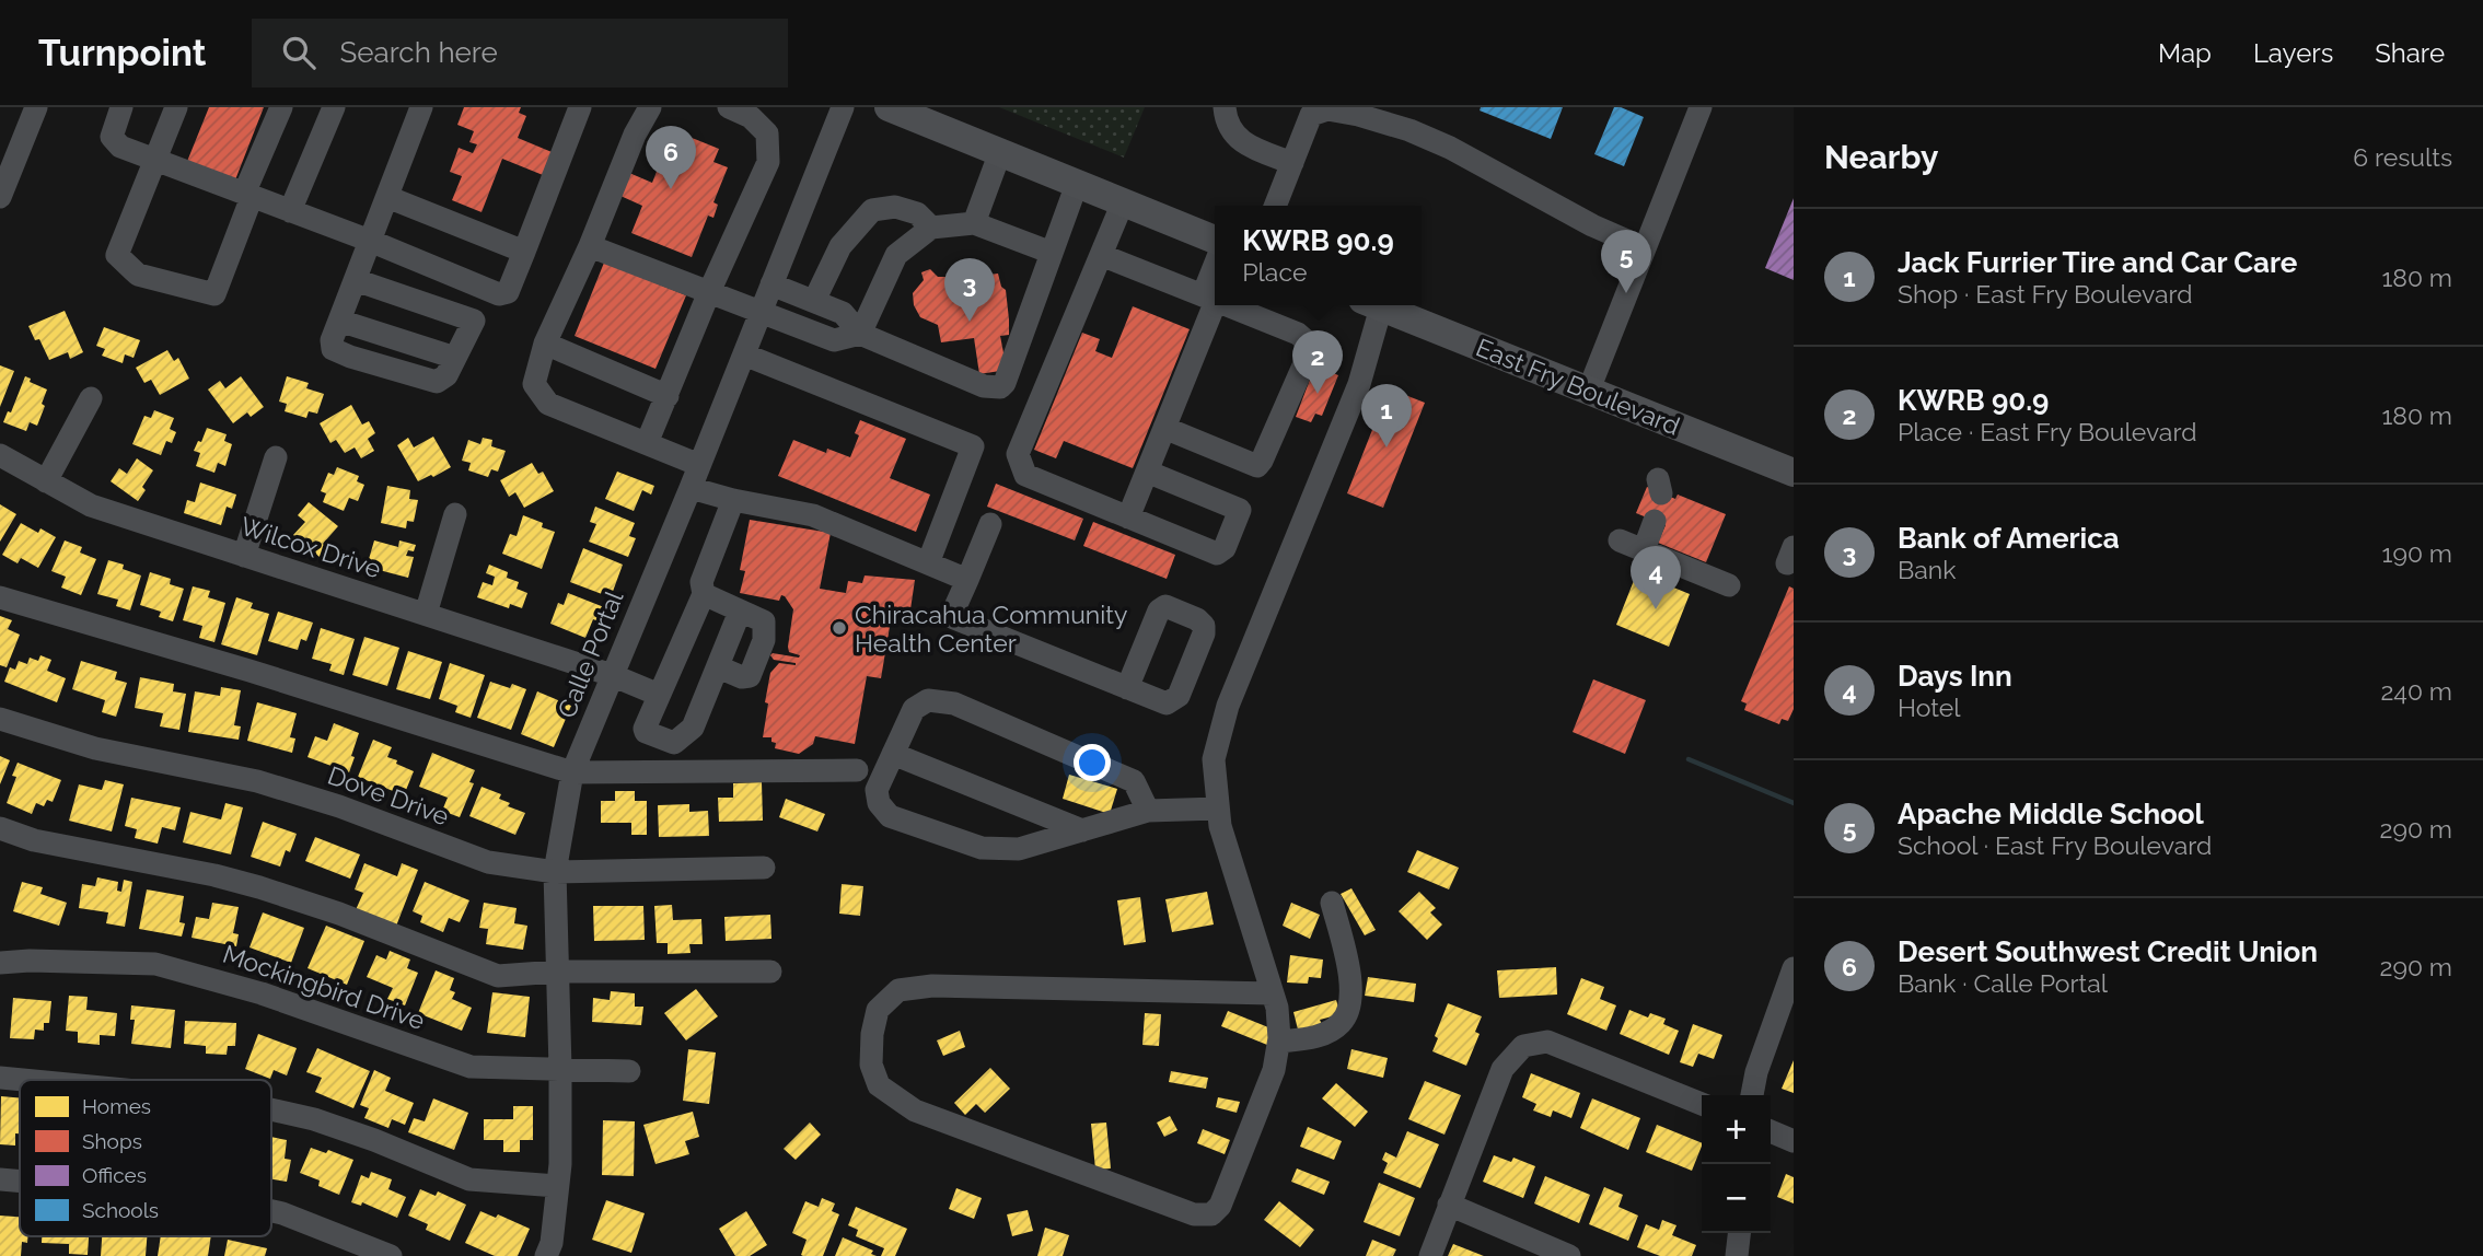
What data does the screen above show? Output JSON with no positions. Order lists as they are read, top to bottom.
{
  "streets": {
    "main road": ["East Fry Boulevard"],
    "street": [
      "Wilcox Drive",
      "Calle Portal",
      "Dove Drive",
      "Mockingbird Drive"
    ]
  },
  "crossings": [
    ["Wilcox Drive", "Calle Portal"],
    ["Calle Portal", "Dove Drive"],
    ["Calle Portal", "Mockingbird Drive"]
  ],
  "places": ["Chiracahua Community Health Center"],
  "legend": [
    "Homes",
    "Shops",
    "Offices",
    "Schools"
  ],
  "page": {
    "header": "Turnpoint",
    "search": "Search here",
    "nav": ["Map", "Layers", "Share"],
    "heading": ["Nearby", "6 results"],
    "pins": [
      "6",
      "5",
      "3",
      "2",
      "1",
      "4"
    ],
    "popup": ["KWRB 90.9", "Place"],
    "list": [
      {
        "mark": "1",
        "name": "Jack Furrier Tire and Car Care",
        "note": "Shop · East Fry Boulevard",
        "value": "180 m"
      },
      {
        "mark": "2",
        "name": "KWRB 90.9",
        "note": "Place · East Fry Boulevard",
        "value": "180 m"
      },
      {
        "mark": "3",
        "name": "Bank of America",
        "note": "Bank",
        "value": "190 m"
      },
      {
        "mark": "4",
        "name": "Days Inn",
        "note": "Hotel",
        "value": "240 m"
      },
      {
        "mark": "5",
        "name": "Apache Middle School",
        "note": "School · East Fry Boulevard",
        "value": "290 m"
      },
      {
        "mark": "6",
        "name": "Desert Southwest Credit Union",
        "note": "Bank · Calle Portal",
        "value": "290 m"
      }
    ],
    "map_buttons": ["+", "−"]
  }
}
